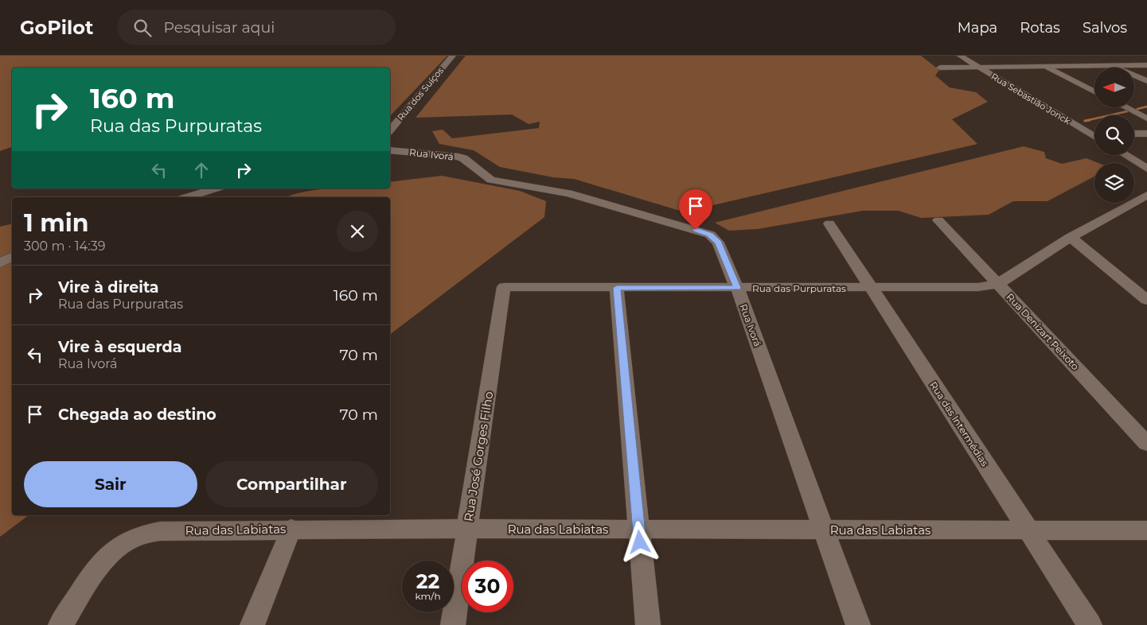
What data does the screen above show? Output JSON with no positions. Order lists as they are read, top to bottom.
{
  "streets": {
    "street": [
      "Rua dos Suíços",
      "Rua Sebastião Jonck",
      "Rua Ivorá",
      "Rua das Purpuratas",
      "Rua Denizart Peixoto",
      "Rua das Intermédias",
      "Rua José Gorges Filho",
      "Rua das Labiatas"
    ]
  },
  "crossings": [
    ["Rua Ivorá", "Rua das Purpuratas"],
    ["Rua Ivorá", "Rua das Labiatas"],
    ["Rua das Purpuratas", "Rua Denizart Peixoto"],
    ["Rua das Purpuratas", "Rua das Intermédias"],
    ["Rua das Purpuratas", "Rua José Gorges Filho"],
    ["Rua das Intermédias", "Rua das Labiatas"],
    ["Rua José Gorges Filho", "Rua das Labiatas"]
  ],
  "north": "left",
  "page": {
    "header": "GoPilot",
    "search": "Pesquisar aqui",
    "nav": ["Mapa", "Rotas", "Salvos"],
    "turn": ["160 m", "Rua das Purpuratas"],
    "heading": ["1 min", "300 m · 14:39"],
    "list": [
      {
        "name": "Vire à direita",
        "note": "Rua das Purpuratas",
        "value": "160 m"
      },
      {
        "name": "Vire à esquerda",
        "note": "Rua Ivorá",
        "value": "70 m"
      },
      {
        "name": "Chegada ao destino",
        "value": "70 m"
      }
    ],
    "buttons": ["Sair", "Compartilhar"],
    "speed": "22 km/h",
    "limit": "30"
  }
}
